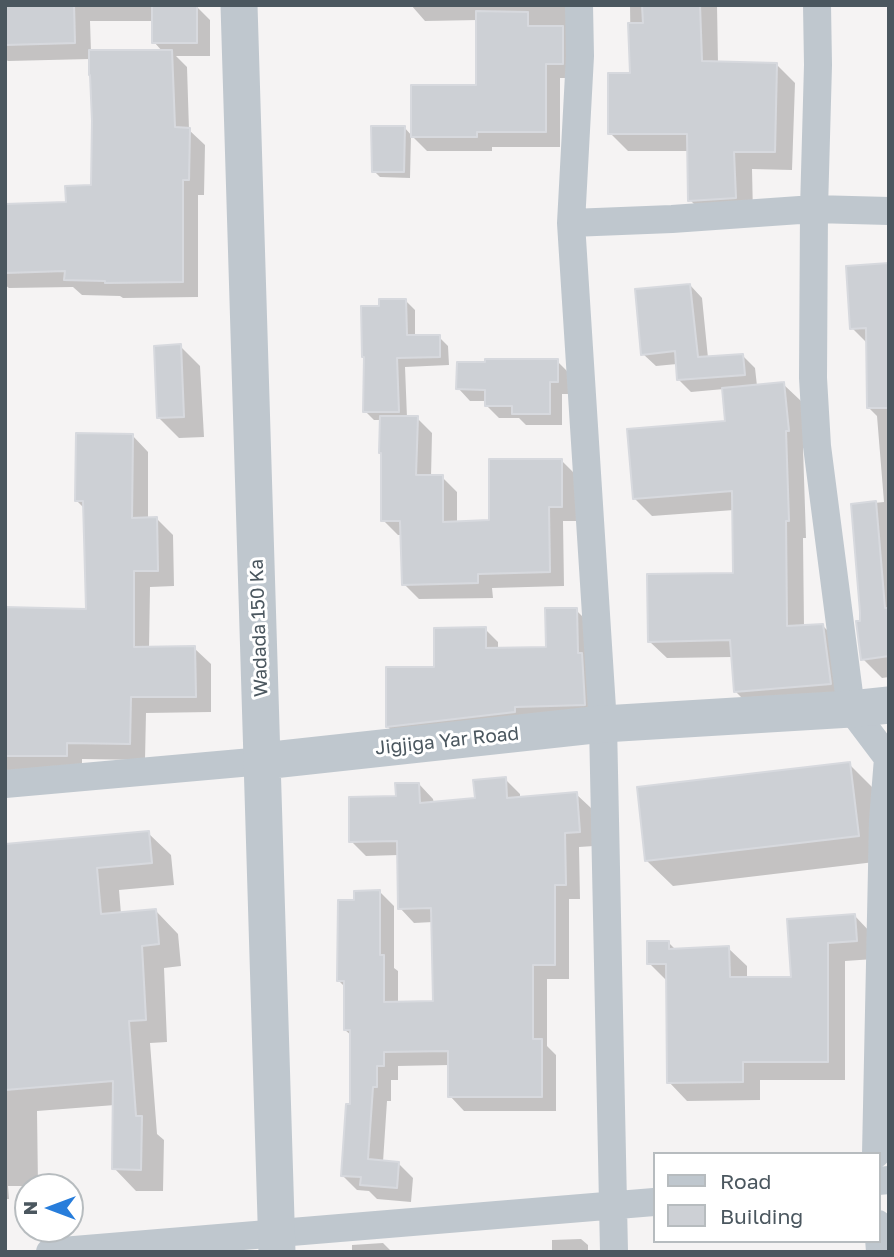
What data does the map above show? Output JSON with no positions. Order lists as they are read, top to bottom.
{
  "streets": {
    "street": ["Wadada 150 Ka", "Jigjiga Yar Road"]
  },
  "crossings": [
    ["Wadada 150 Ka", "Jigjiga Yar Road"]
  ],
  "legend": ["Road", "Building"],
  "north": "left"
}
